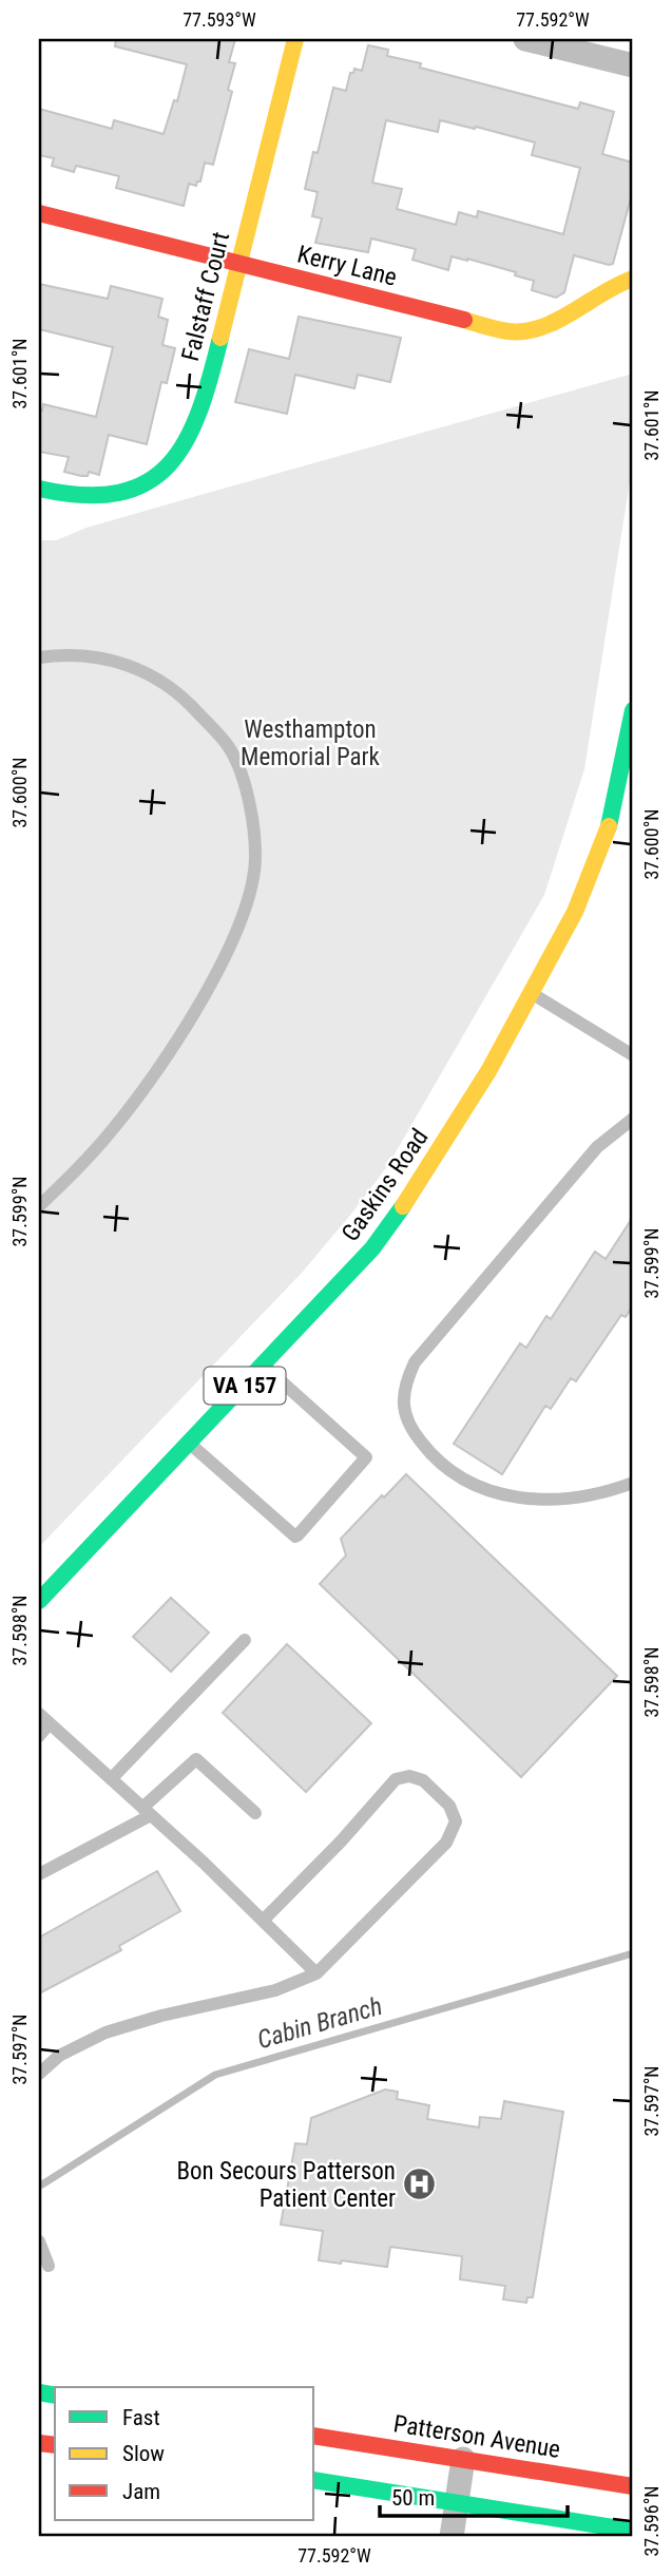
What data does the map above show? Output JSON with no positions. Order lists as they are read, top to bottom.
{
  "streets": {
    "main road": [
      "Kerry Lane",
      "Falstaff Court",
      "Gaskins Road",
      "VA 157",
      "Patterson Avenue"
    ]
  },
  "crossings": [
    ["Kerry Lane", "Falstaff Court"]
  ],
  "water": ["Cabin Branch"],
  "parks": ["Westhampton Memorial Park"],
  "places": {
    "hospital": ["Bon Secours Patterson Patient Center"]
  },
  "legend": ["Fast", "Slow", "Jam"],
  "scale_bar": "50 m",
  "coordinates": [
    "77.593°W",
    "77.592°W",
    "37.601°N",
    "37.600°N",
    "37.599°N",
    "37.598°N",
    "37.597°N",
    "37.596°N"
  ]
}
